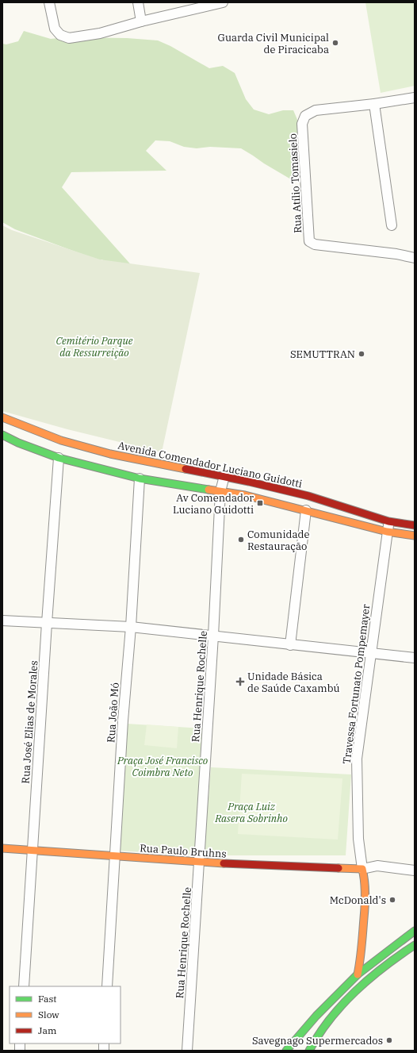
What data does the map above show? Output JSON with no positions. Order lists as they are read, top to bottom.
{
  "streets": {
    "main road": ["Avenida Comendador Luciano Guidotti", "Rua Paulo Bruhns"],
    "street": [
      "Rua Atílio Tomasielo",
      "Travessa Fortunato Pompemayer",
      "Rua Henrique Rochelle",
      "Rua João Mó",
      "Rua José Elias de Morales"
    ]
  },
  "crossings": [
    ["Avenida Comendador Luciano Guidotti", "Travessa Fortunato Pompemayer"],
    ["Avenida Comendador Luciano Guidotti", "Rua Henrique Rochelle"],
    ["Travessa Fortunato Pompemayer", "Rua Paulo Bruhns"],
    ["Rua Henrique Rochelle", "Rua Paulo Bruhns"],
    ["Rua João Mó", "Rua Paulo Bruhns"],
    ["Rua José Elias de Morales", "Rua Paulo Bruhns"]
  ],
  "parks": ["Cemitério Parque da Ressurreição", "Praça José Francisco Coimbra Neto", "Praça Luiz Rasera Sobrinho"],
  "places": {
    "other": [
      "Guarda Civil Municipal de Piracicaba",
      "SEMUTTRAN",
      "Comunidade Restauração",
      "McDonald's",
      "Savegnago Supermercados"
    ],
    "transit": ["Av Comendador Luciano Guidotti"],
    "health": ["Unidade Básica de Saúde Caxambú"]
  },
  "legend": ["Fast", "Slow", "Jam"]
}
